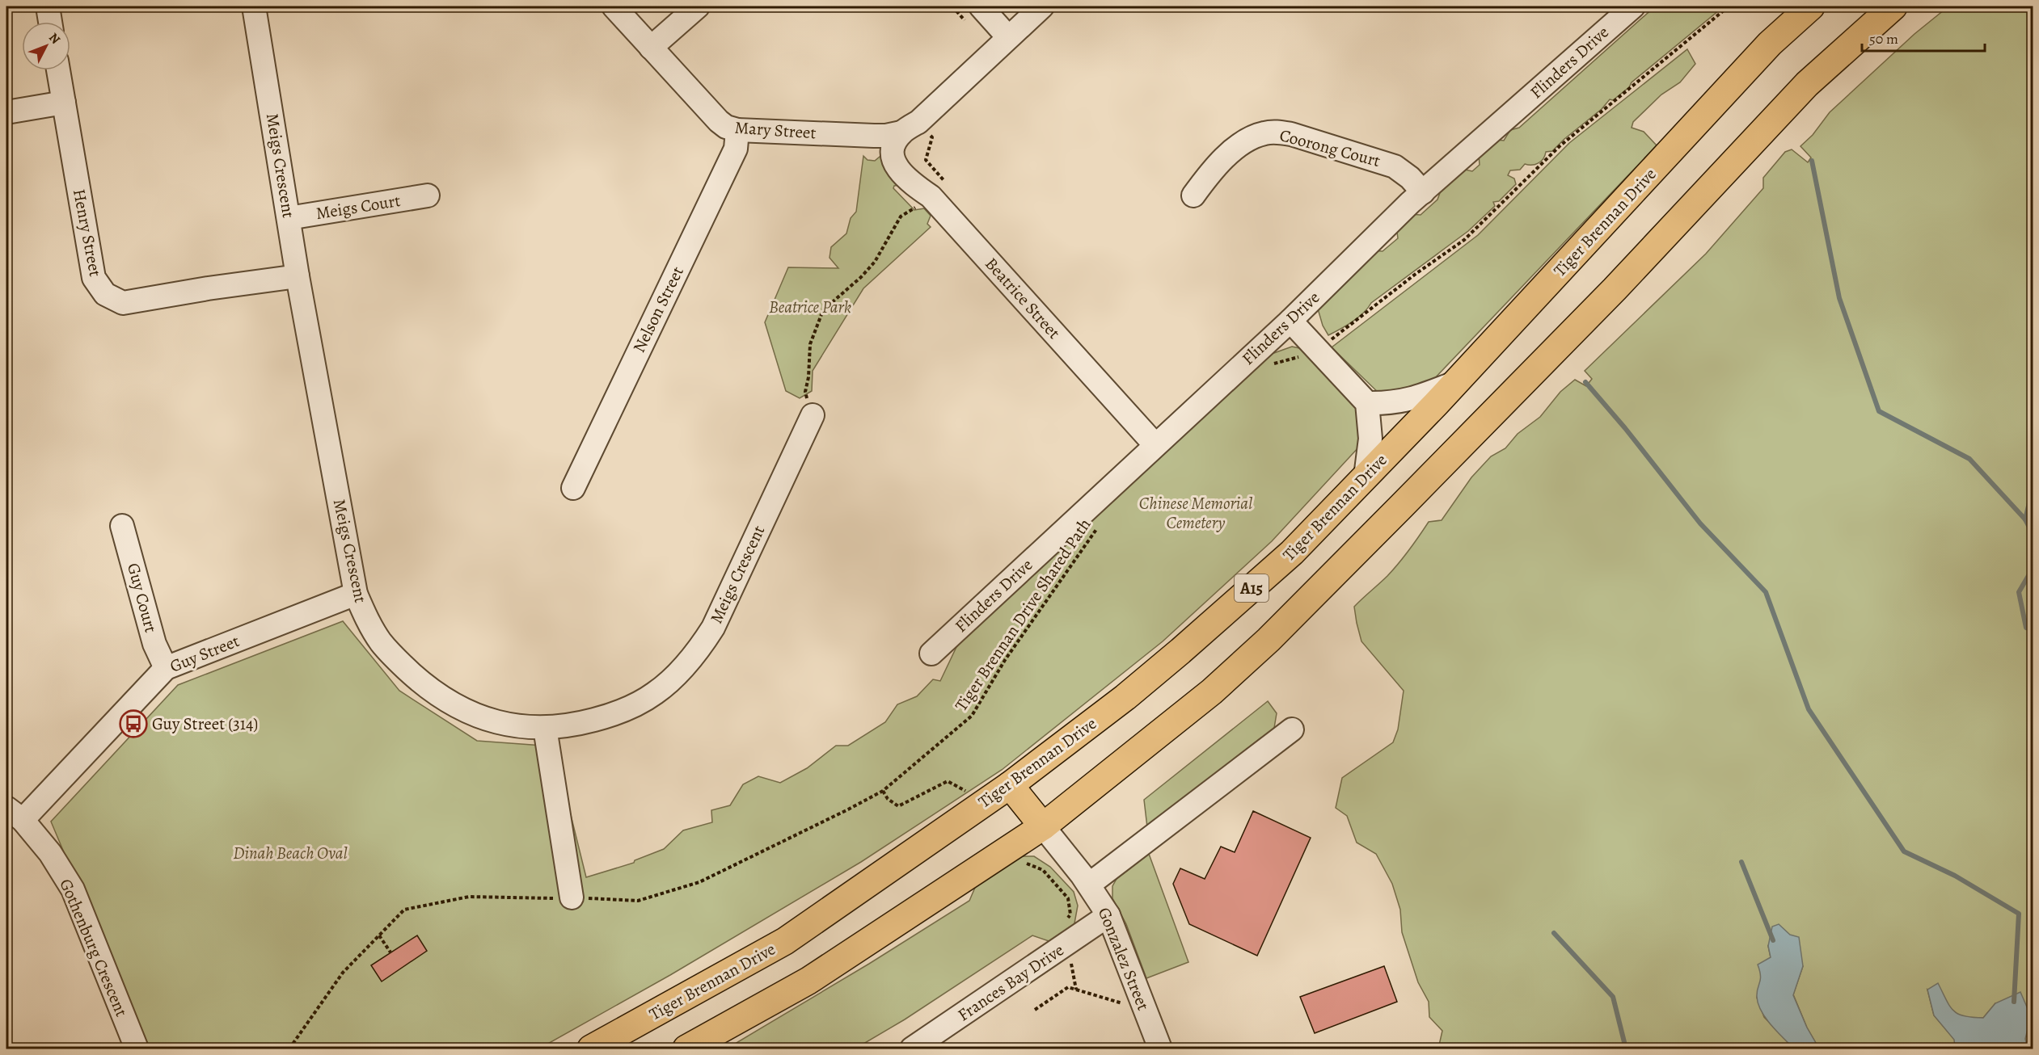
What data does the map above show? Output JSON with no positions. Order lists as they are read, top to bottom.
{
  "streets": {
    "main road": ["Tiger Brennan Drive", "A15"],
    "street": [
      "Flinders Drive",
      "Mary Street",
      "Coorong Court",
      "Meigs Crescent",
      "Meigs Court",
      "Henry Street",
      "Beatrice Street",
      "Nelson Street",
      "Guy Court",
      "Guy Street",
      "Gothenburg Crescent",
      "Gonzalez Street",
      "Frances Bay Drive"
    ],
    "path": ["Tiger Brennan Drive Shared Path"]
  },
  "crossings": [
    ["Flinders Drive", "Coorong Court"],
    ["Flinders Drive", "Beatrice Street"],
    ["Mary Street", "Beatrice Street"],
    ["Mary Street", "Nelson Street"],
    ["Meigs Crescent", "Meigs Court"],
    ["Meigs Crescent", "Henry Street"],
    ["Meigs Crescent", "Guy Street"],
    ["Guy Court", "Guy Street"],
    ["Guy Street", "Gothenburg Crescent"],
    ["Gonzalez Street", "Frances Bay Drive"]
  ],
  "parks": ["Beatrice Park", "Chinese Memorial Cemetery", "Dinah Beach Oval"],
  "places": {
    "bus stop": ["Guy Street (314)"]
  },
  "scale_bar": "50 m",
  "north": "top right"
}
